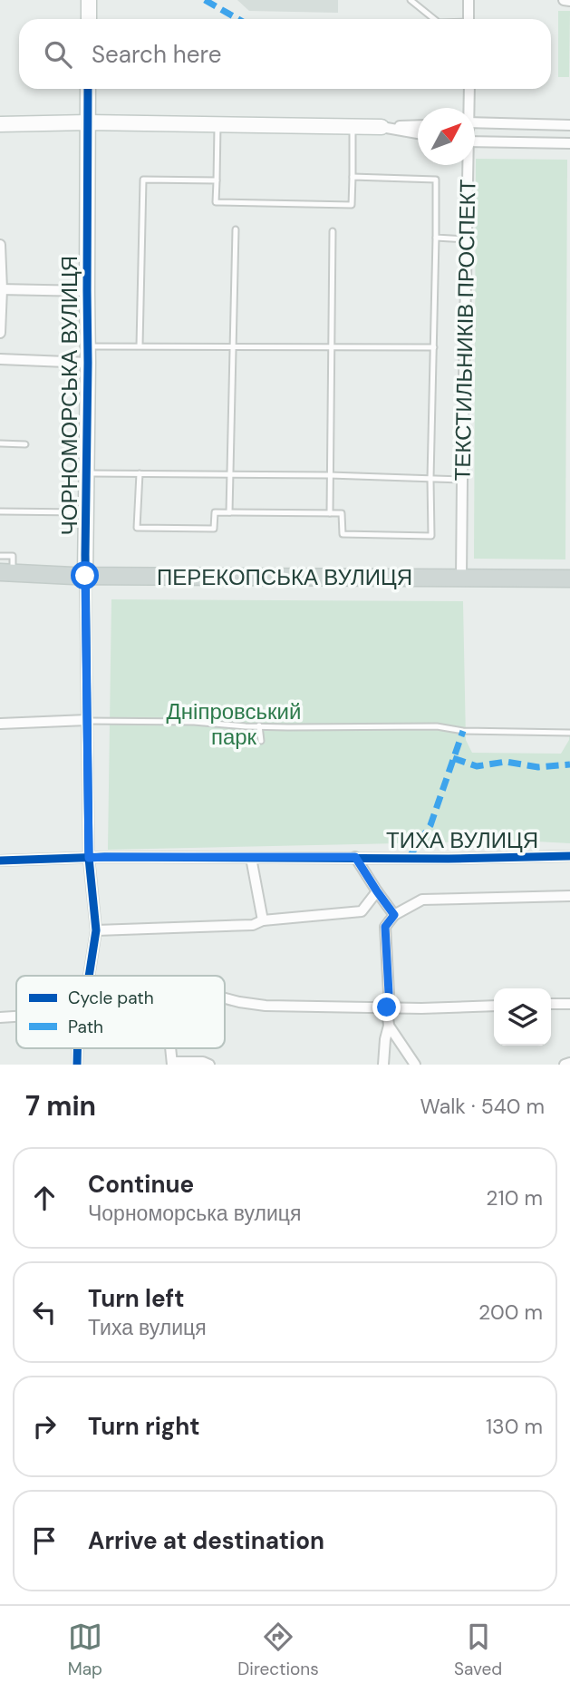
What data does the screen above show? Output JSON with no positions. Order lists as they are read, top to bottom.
{
  "streets": {
    "main road": ["ПЕРЕКОПСЬКА ВУЛИЦЯ"],
    "street": ["ТЕКСТИЛЬНИКІВ ПРОСПЕКТ", "ЧОРНОМОРСЬКА ВУЛИЦЯ", "ТИХА ВУЛИЦЯ"]
  },
  "crossings": [
    ["ТЕКСТИЛЬНИКІВ ПРОСПЕКТ", "ПЕРЕКОПСЬКА ВУЛИЦЯ"],
    ["ЧОРНОМОРСЬКА ВУЛИЦЯ", "ПЕРЕКОПСЬКА ВУЛИЦЯ"],
    ["ЧОРНОМОРСЬКА ВУЛИЦЯ", "ТИХА ВУЛИЦЯ"]
  ],
  "parks": ["Дніпровський парк"],
  "legend": ["Cycle path", "Path"],
  "north": "top right",
  "page": {
    "search": "Search here",
    "heading": ["7 min", "Walk · 540 m"],
    "list": [
      ["Continue", "Чорноморська вулиця", "210 m"],
      ["Turn left", "Тиха вулиця", "200 m"],
      ["Turn right", "130 m"],
      "Arrive at destination"
    ],
    "nav": ["Map", "Directions", "Saved"]
  }
}
